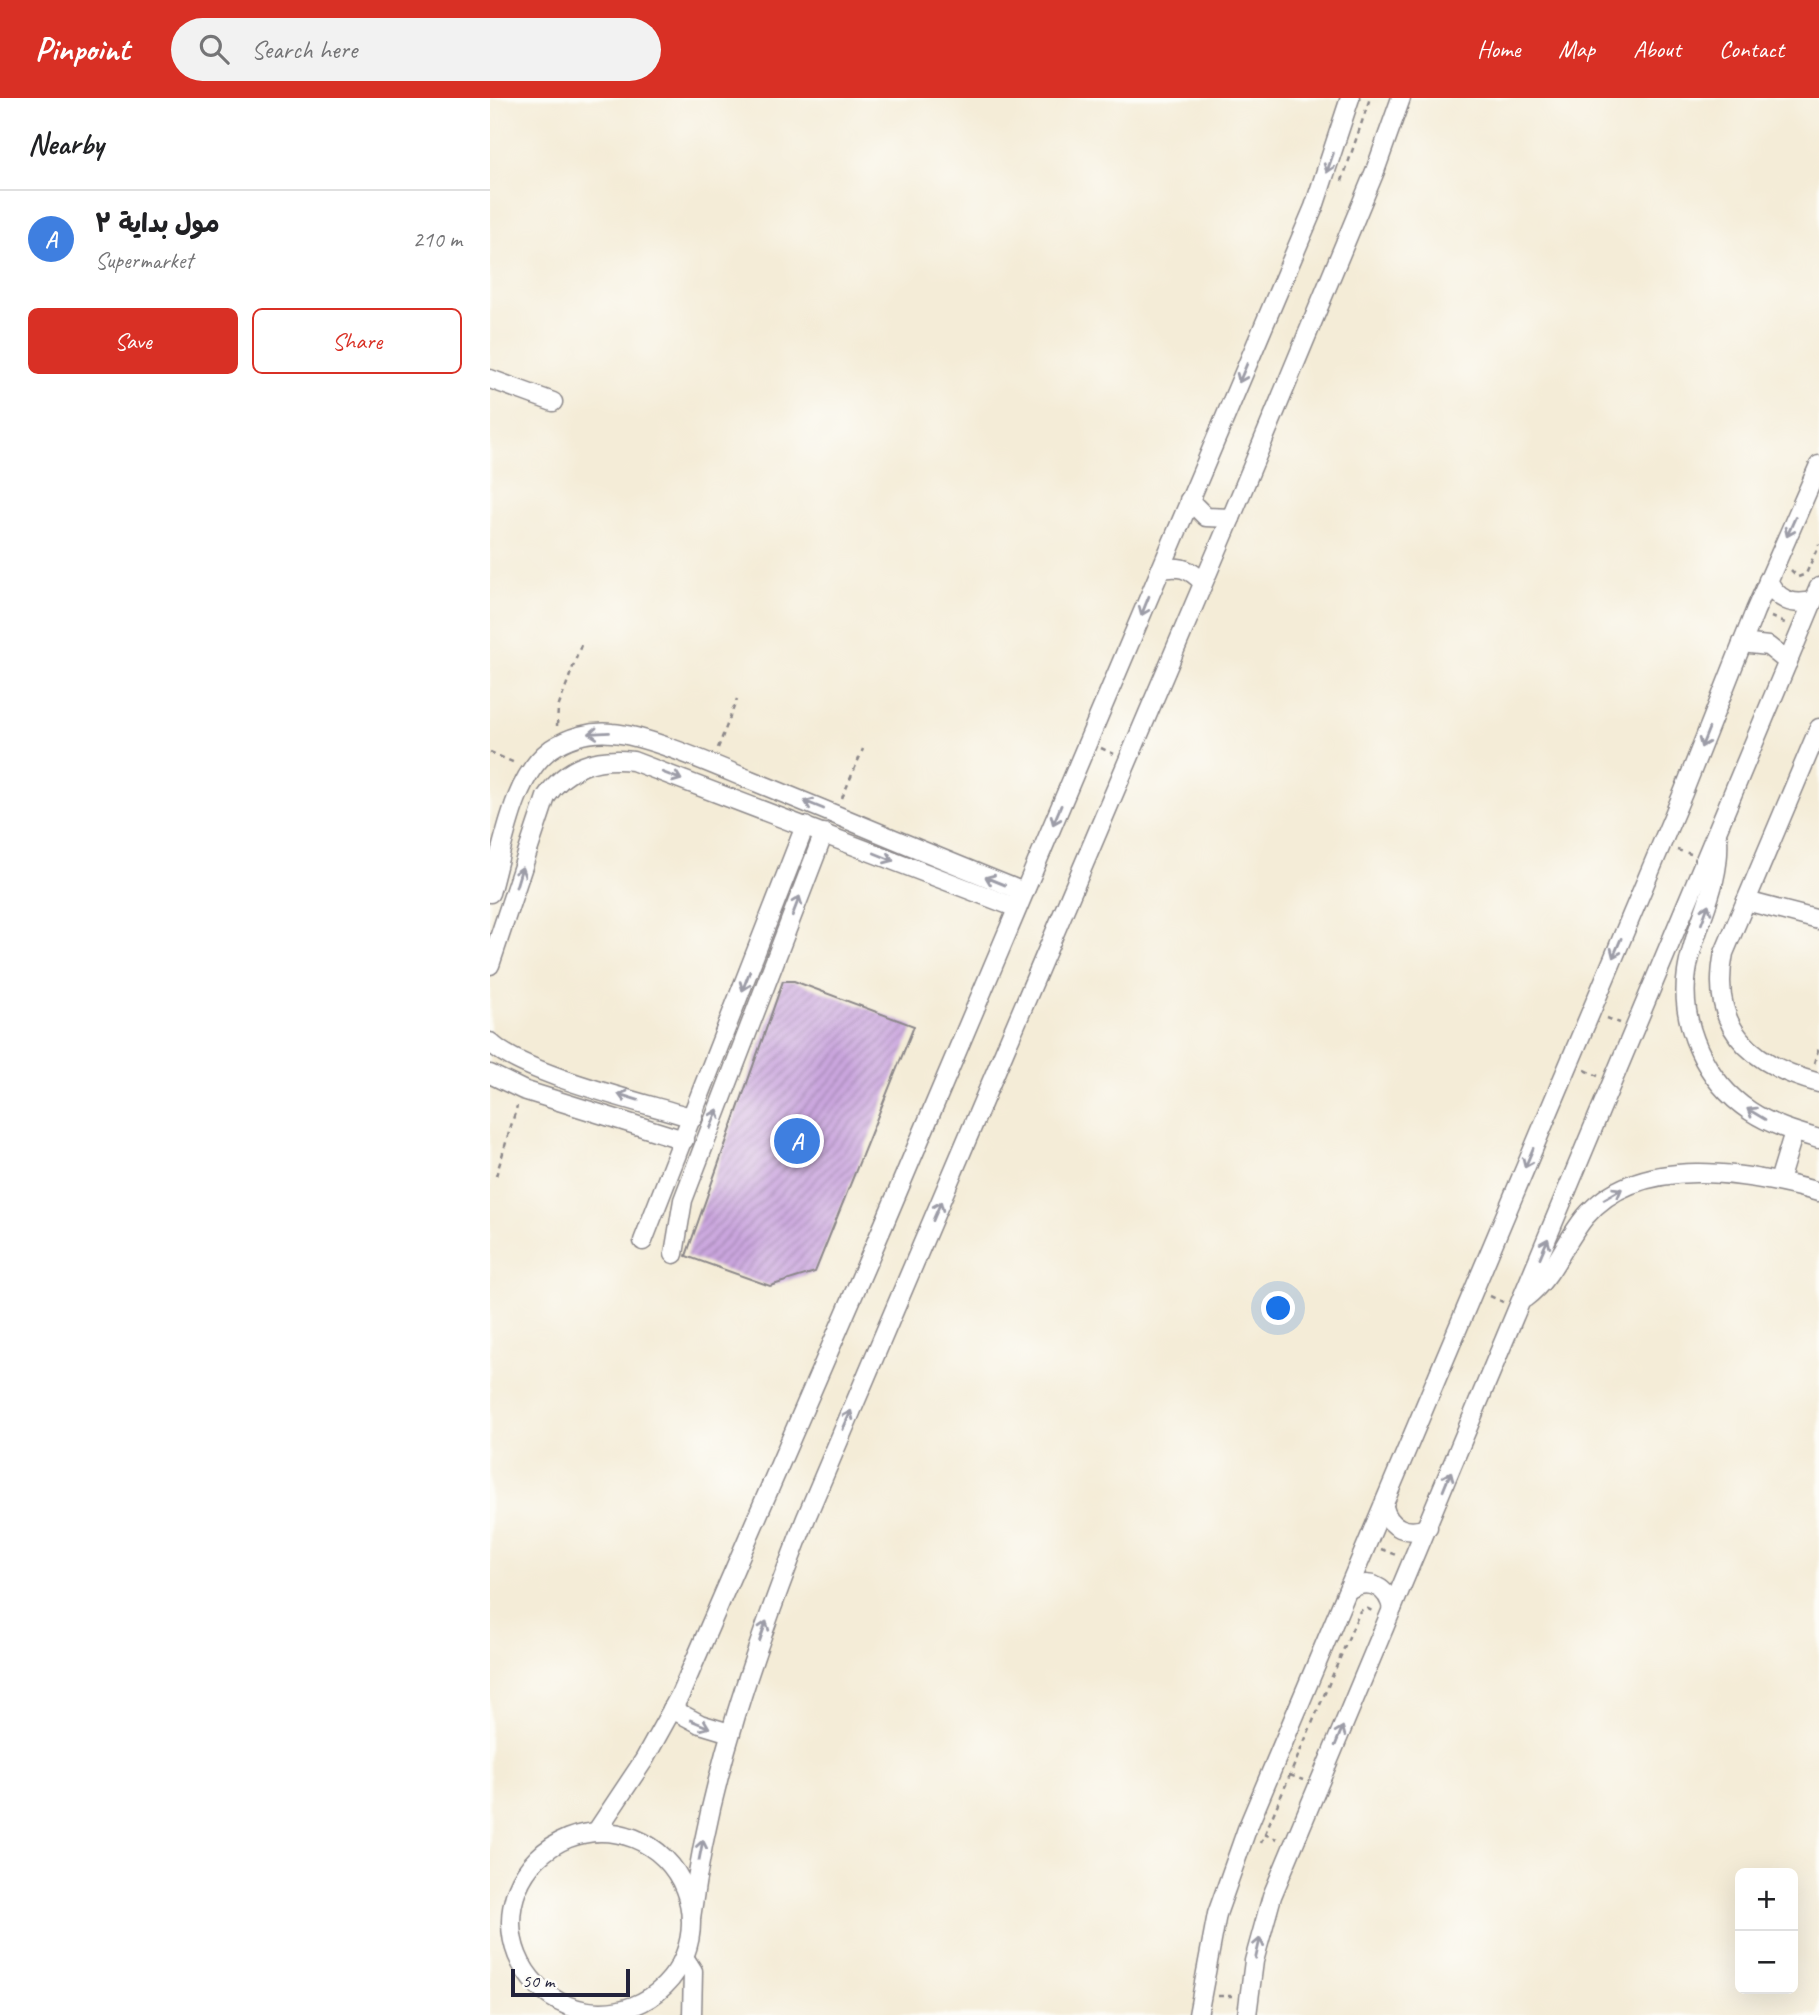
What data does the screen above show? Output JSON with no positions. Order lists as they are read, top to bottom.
{
  "scale_bar": "50 m",
  "page": {
    "header": "Pinpoint",
    "search": "Search here",
    "nav": [
      "Home",
      "Map",
      "About",
      "Contact"
    ],
    "heading": "Nearby",
    "list": [
      {
        "mark": "A",
        "name": "مول بداية ۲",
        "note": "Supermarket",
        "value": "210 m"
      }
    ],
    "buttons": ["Save", "Share"],
    "pins": "A",
    "map_buttons": ["+", "−"],
    "scale": "50 m"
  }
}
